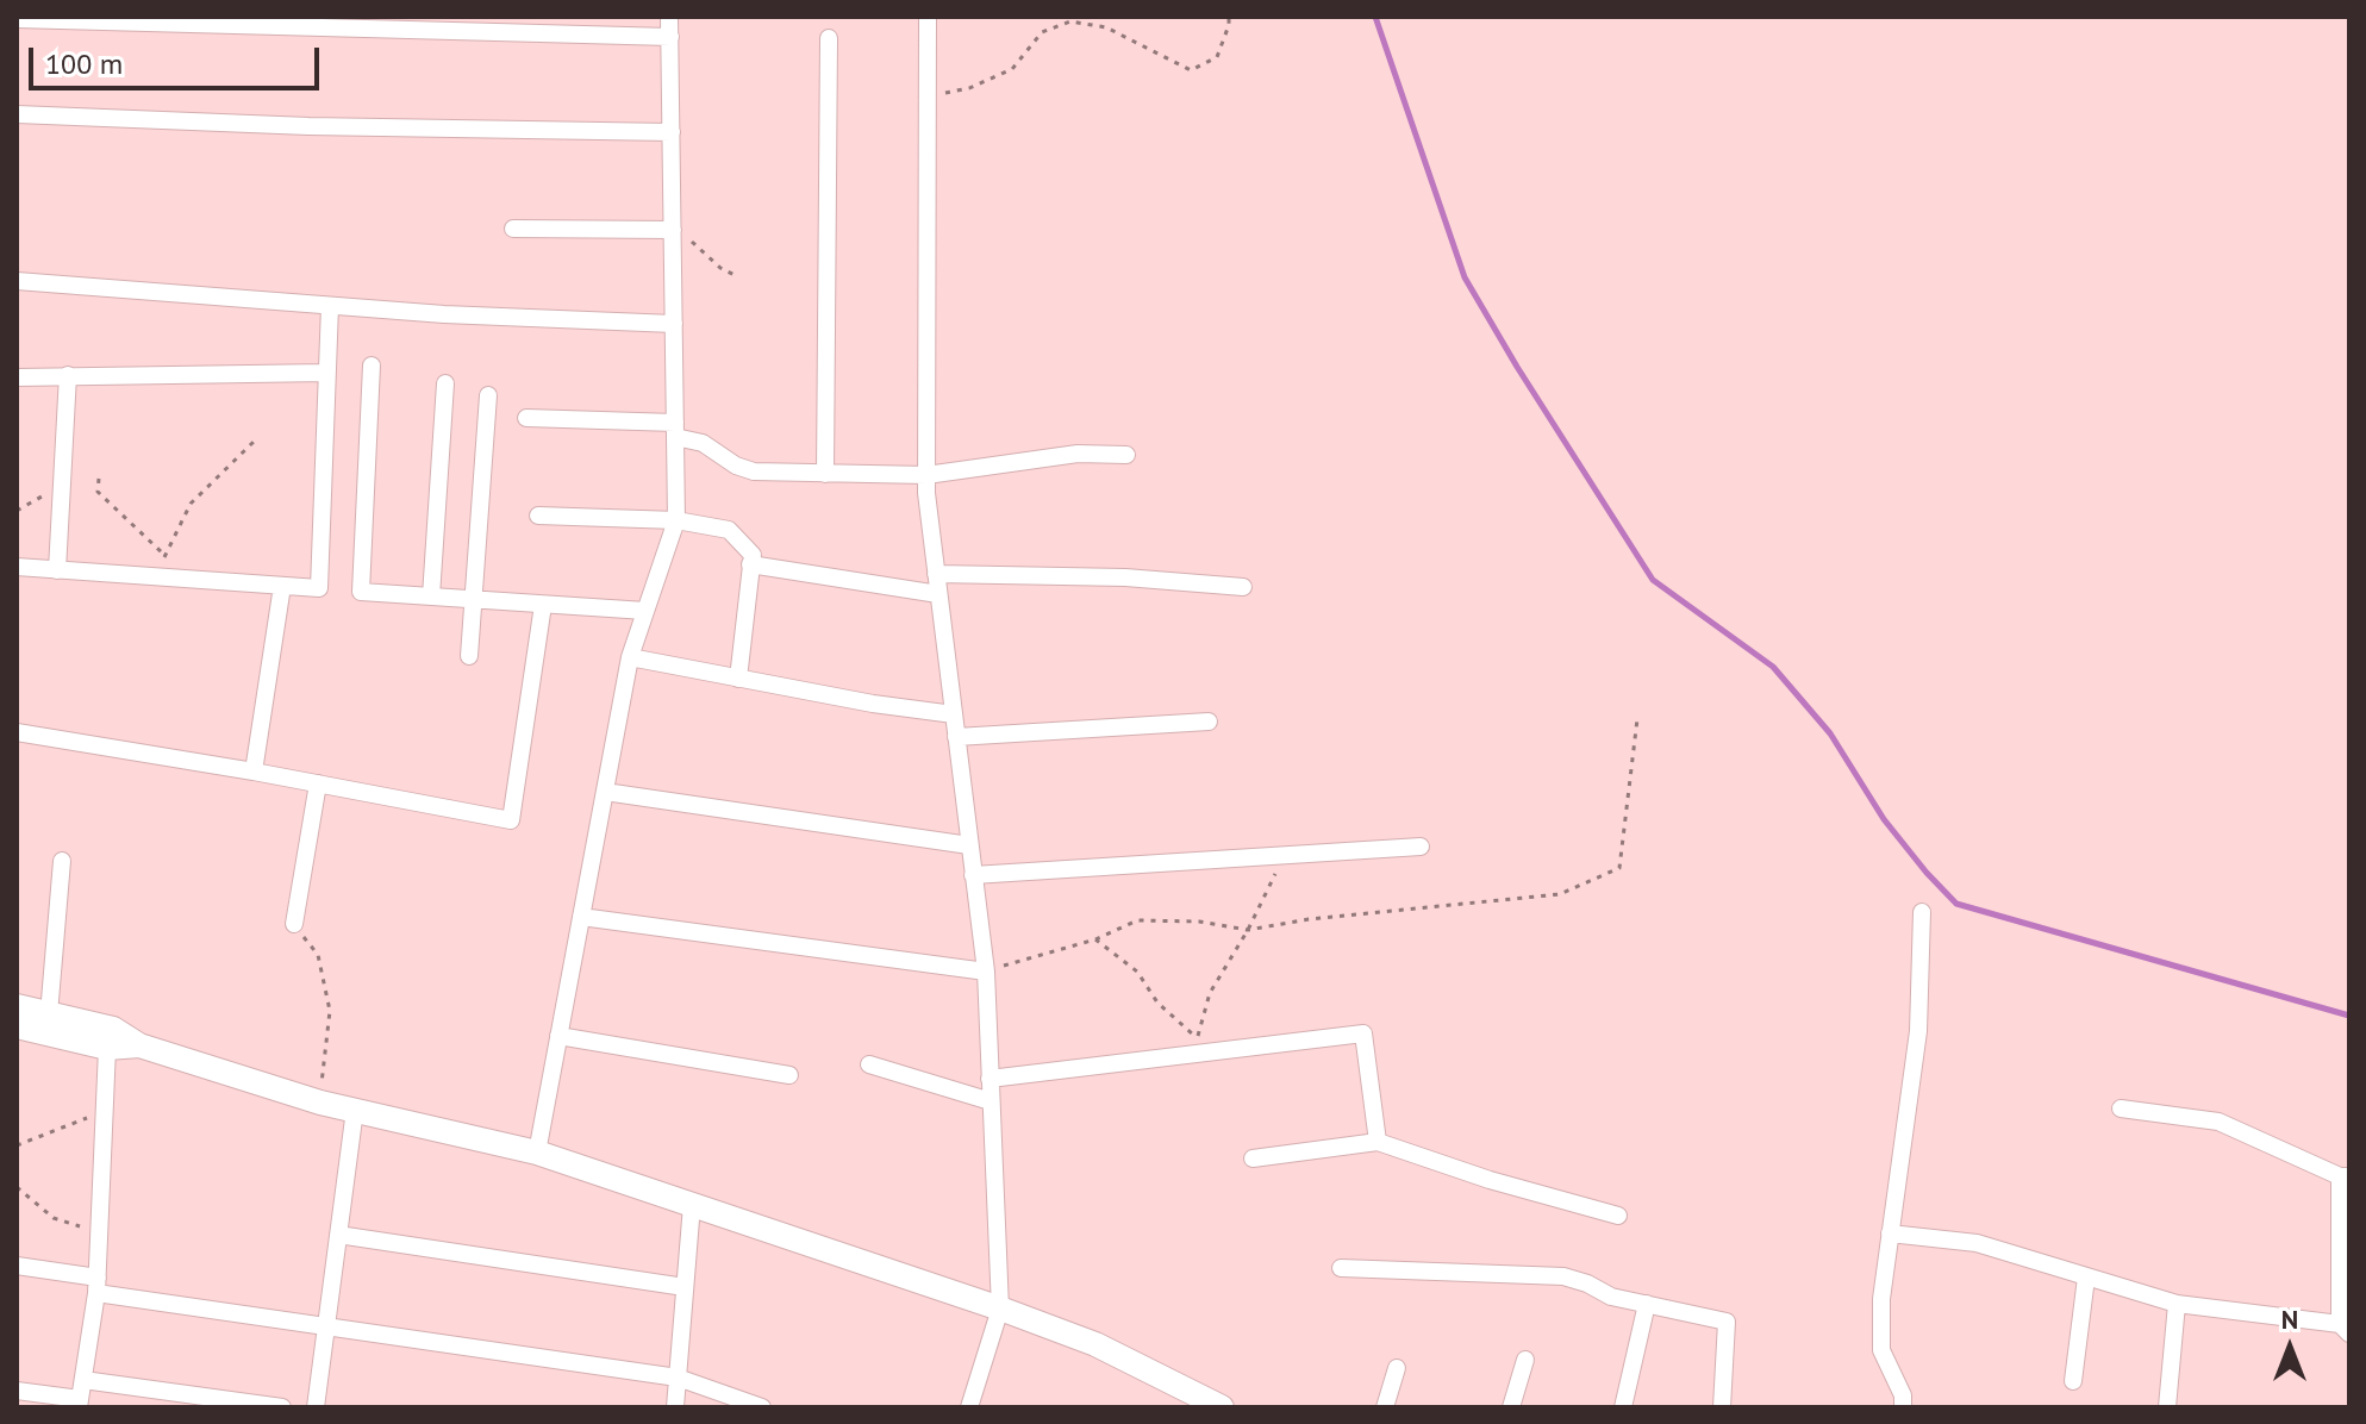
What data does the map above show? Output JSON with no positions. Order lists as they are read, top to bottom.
{
  "scale_bar": "100 m",
  "north": "top"
}
